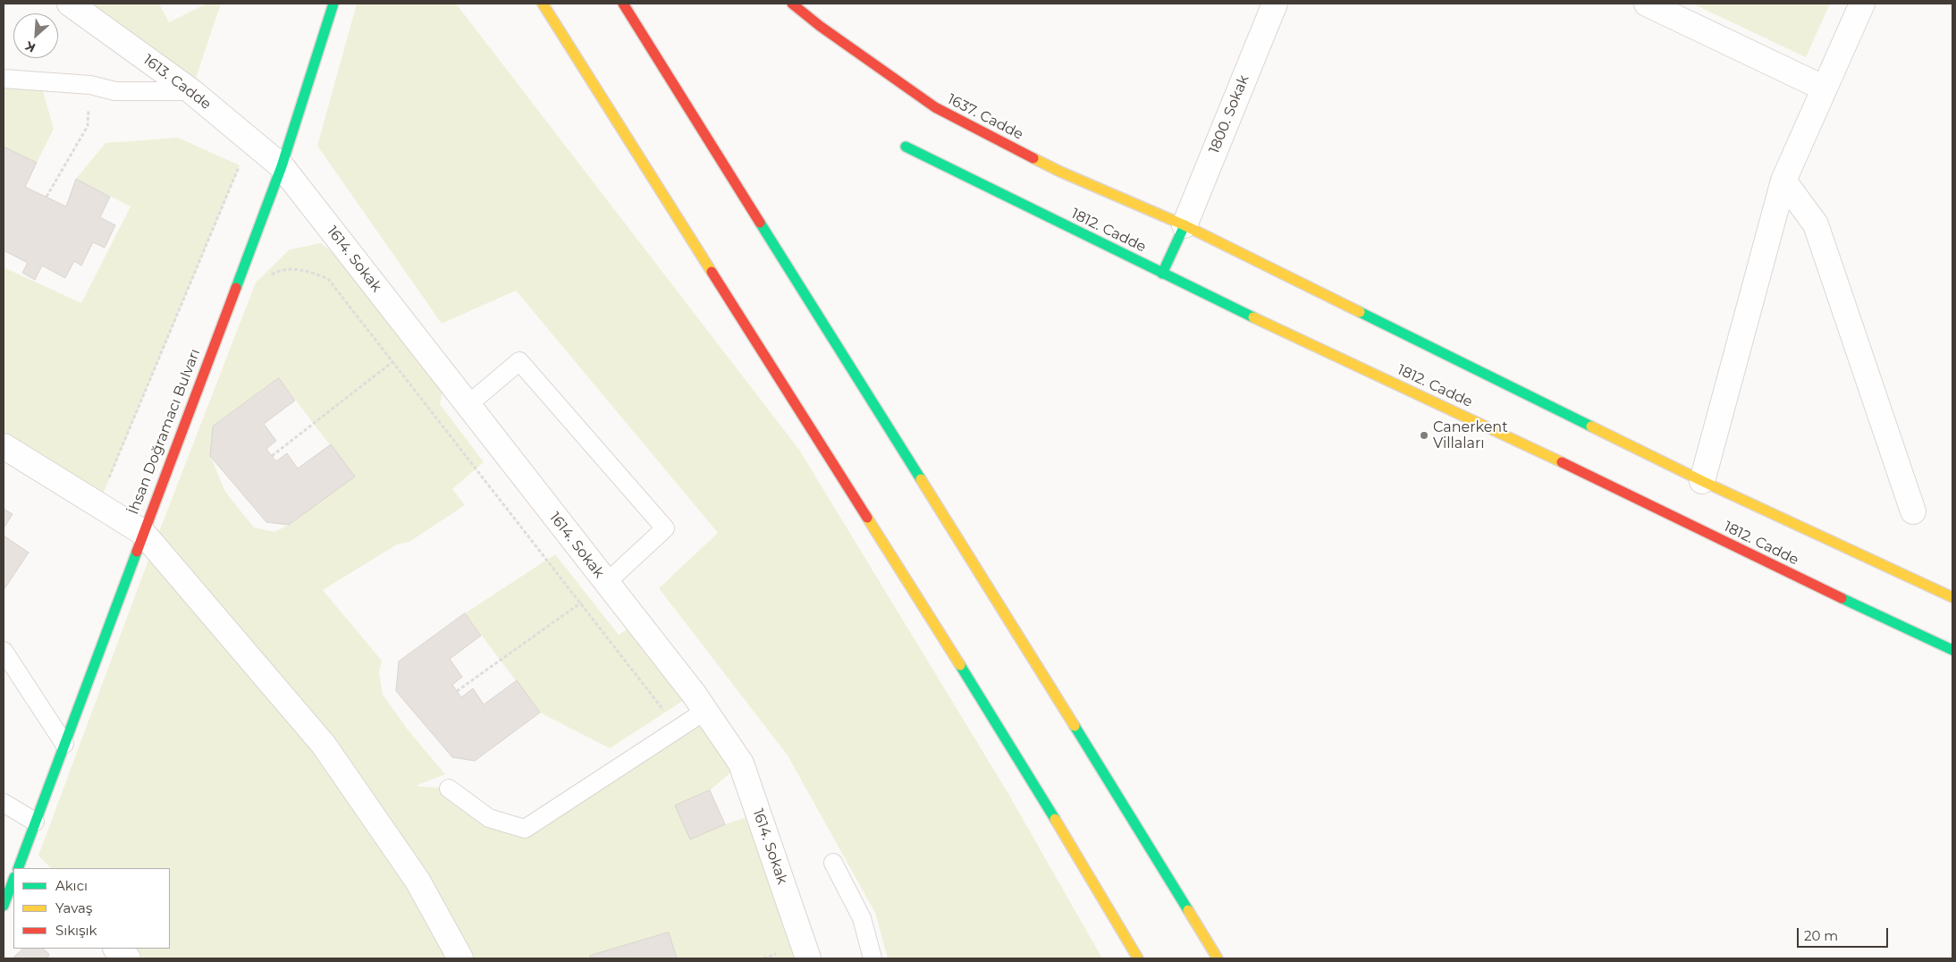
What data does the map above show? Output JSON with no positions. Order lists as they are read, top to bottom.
{
  "streets": {
    "street": [
      "1613. Cadde",
      "1800. Sokak",
      "1637. Cadde",
      "1812. Cadde",
      "1614. Sokak",
      "İhsan Doğramacı Bulvarı"
    ]
  },
  "crossings": [
    ["1613. Cadde", "1614. Sokak"],
    ["1613. Cadde", "İhsan Doğramacı Bulvarı"],
    ["1800. Sokak", "1637. Cadde"],
    ["1614. Sokak", "İhsan Doğramacı Bulvarı"]
  ],
  "places": ["Canerkent Villaları"],
  "legend": ["Akıcı", "Yavaş", "Sıkışık"],
  "scale_bar": "20 m",
  "north": "bottom left"
}
